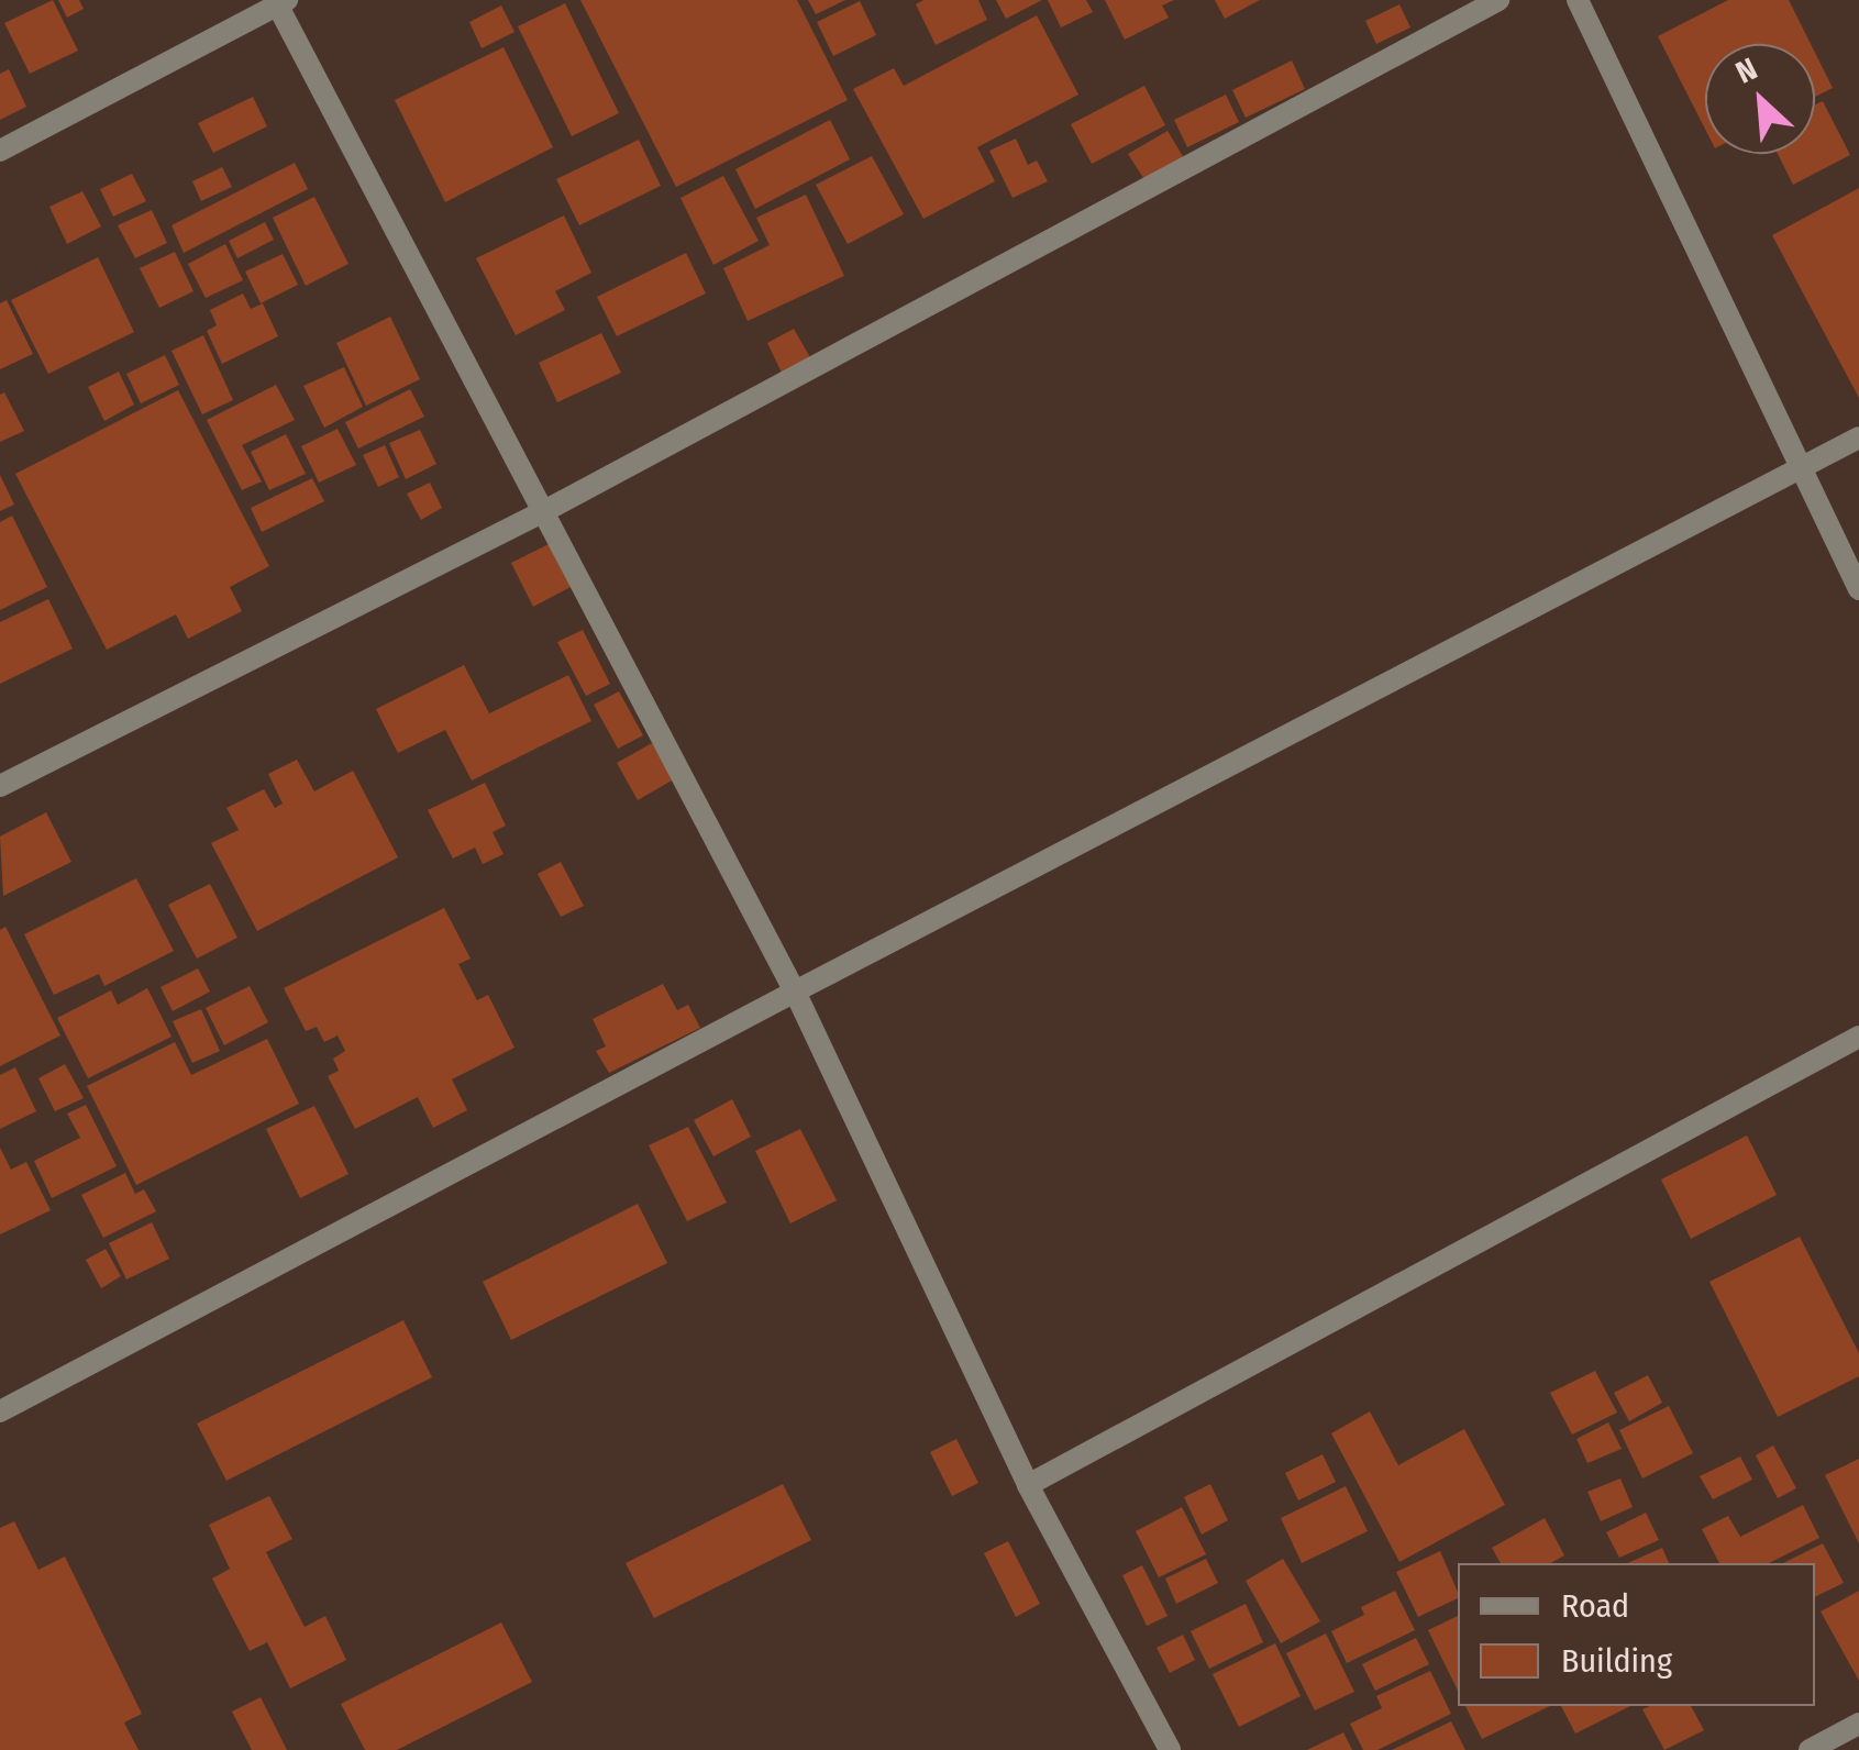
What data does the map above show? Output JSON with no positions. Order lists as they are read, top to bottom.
{
  "legend": ["Road", "Building"],
  "north": "top left"
}
